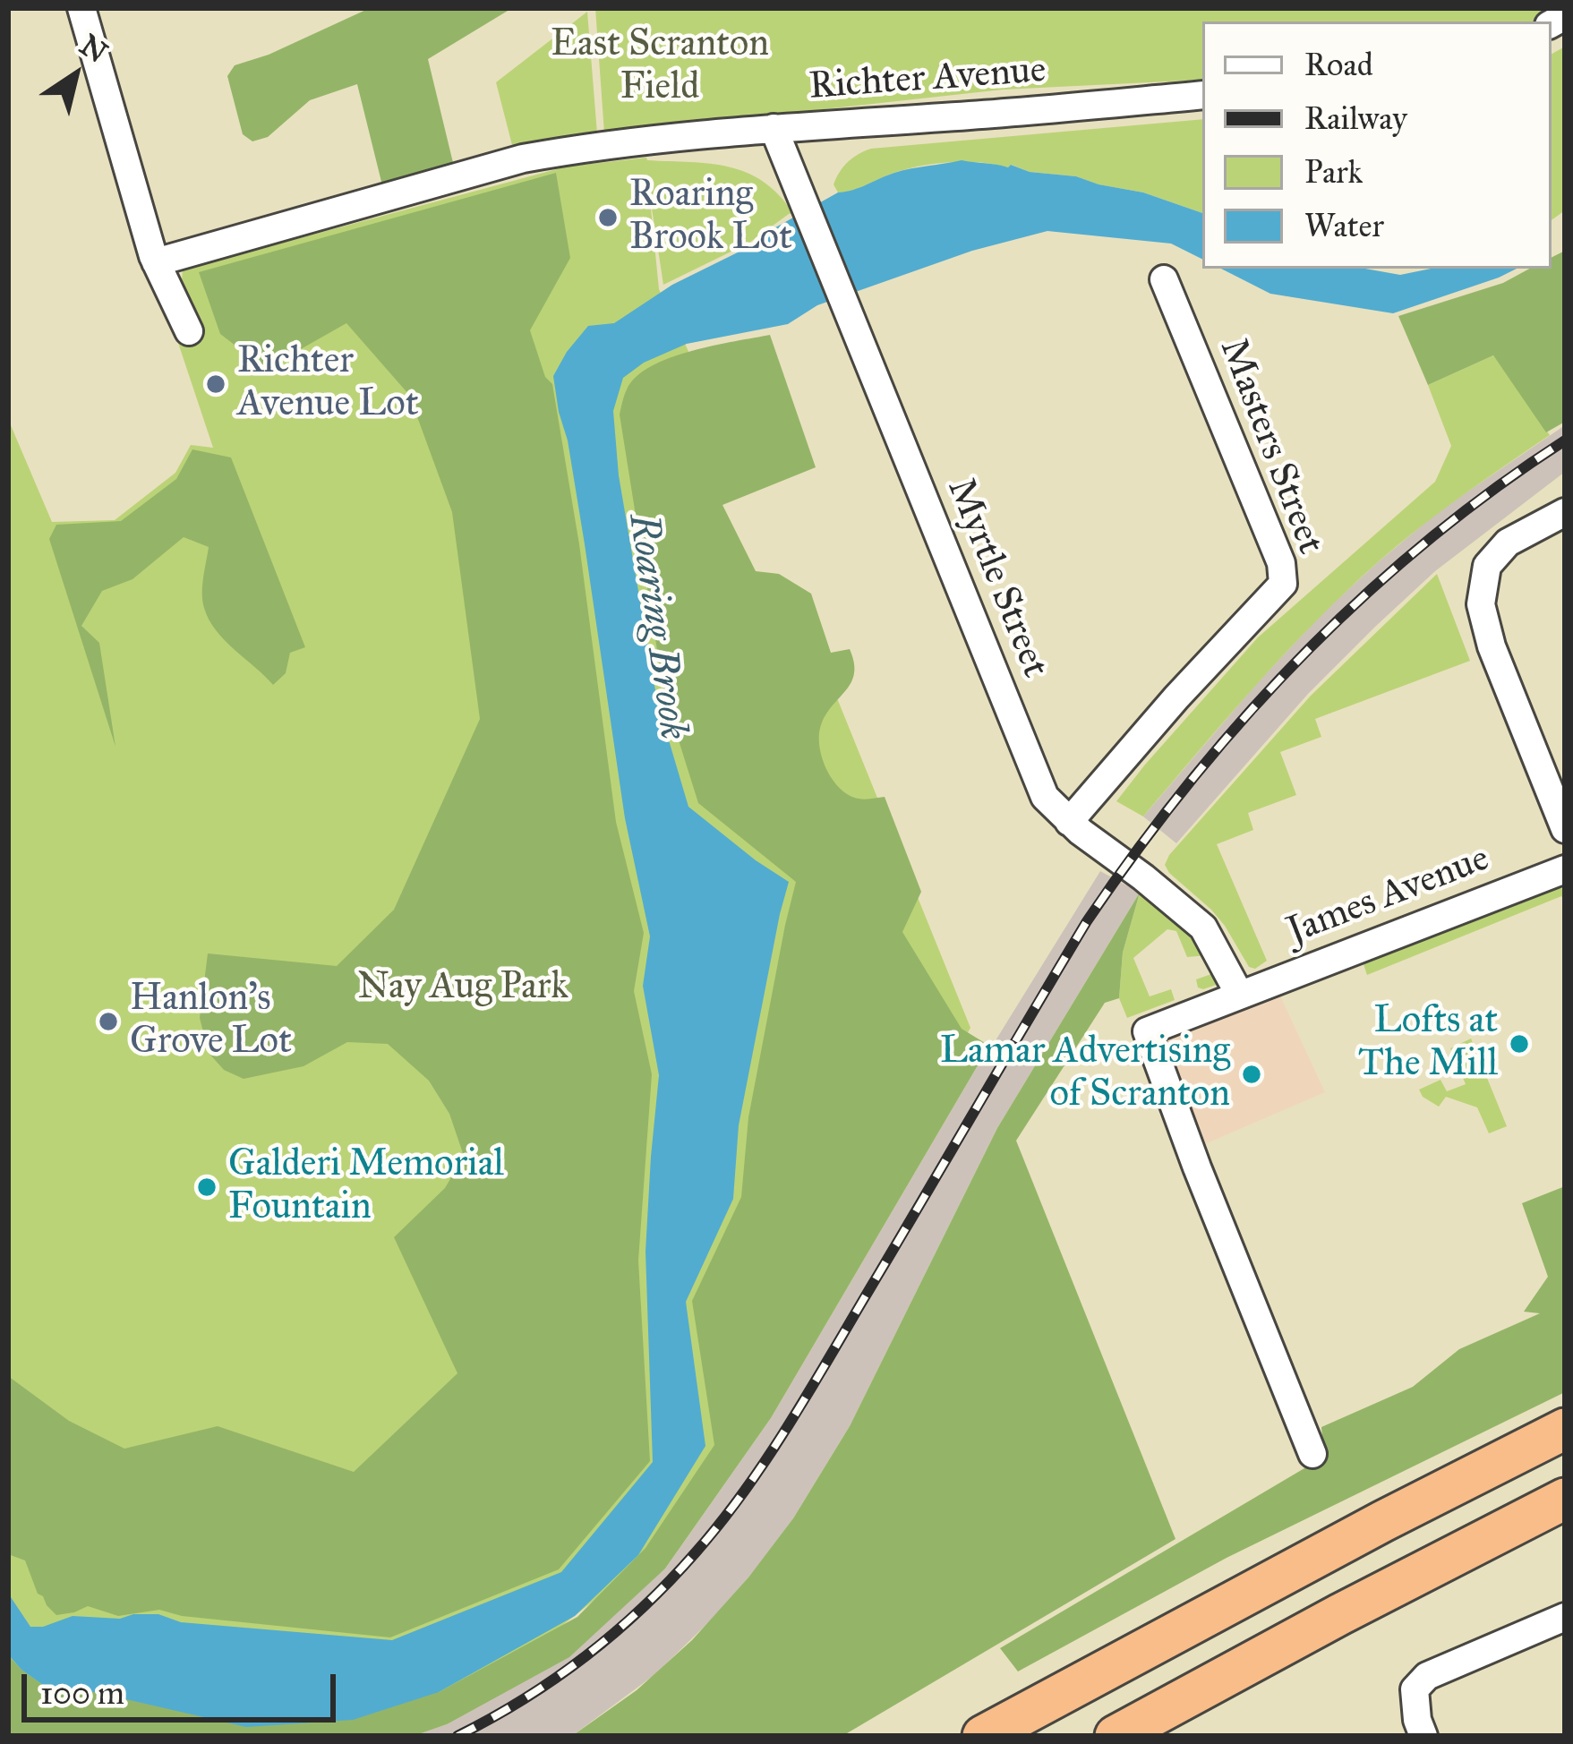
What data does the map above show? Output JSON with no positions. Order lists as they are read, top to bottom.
{
  "streets": {
    "street": [
      "Richter Avenue",
      "Masters Street",
      "Myrtle Street",
      "James Avenue"
    ]
  },
  "crossings": [
    ["Richter Avenue", "Myrtle Street"],
    ["Masters Street", "Myrtle Street"],
    ["Myrtle Street", "James Avenue"]
  ],
  "water": ["Roaring Brook"],
  "parks": ["East Scranton Field", "Nay Aug Park"],
  "places": [
    "Roaring Brook Lot",
    "Richter Avenue Lot",
    "Hanlon's Grove Lot",
    "Lofts at The Mill",
    "Lamar Advertising of Scranton",
    "Galderi Memorial Fountain"
  ],
  "legend": [
    "Road",
    "Railway",
    "Park",
    "Water"
  ],
  "scale_bar": "100 m",
  "north": "top right"
}
